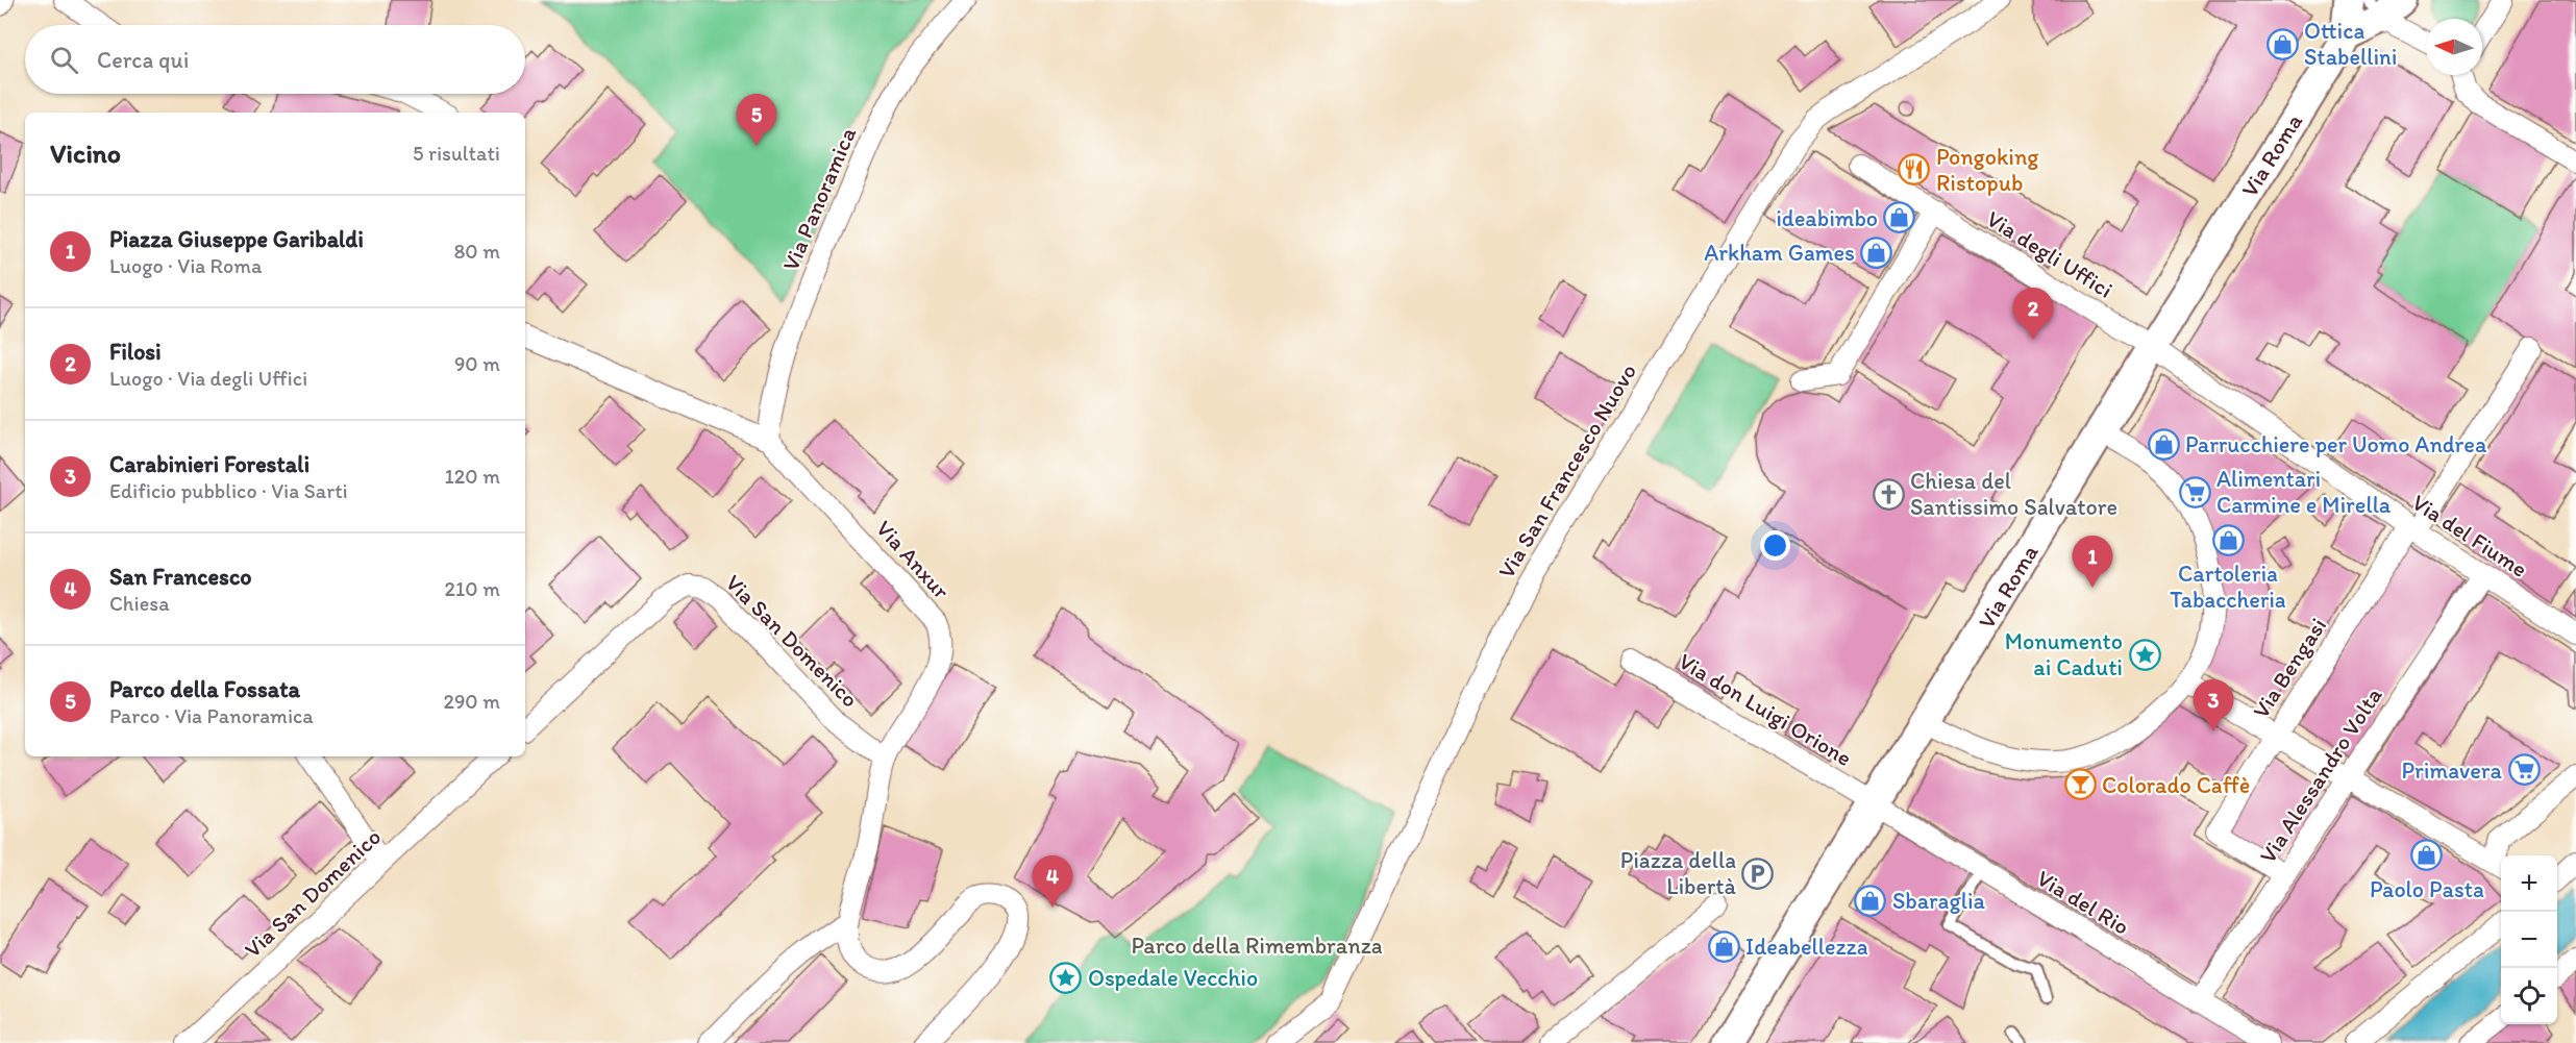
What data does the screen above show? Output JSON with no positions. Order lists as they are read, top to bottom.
{
  "streets": {
    "main road": ["Via Roma"],
    "street": [
      "Via Panoramica",
      "Via degli Uffici",
      "Via San Francesco Nuovo",
      "Via del Fiume",
      "Via Anxur",
      "Via San Domenico",
      "Via Bengasi",
      "Via don Luigi Orione",
      "Via Alessandro Volta",
      "Via del Rio"
    ]
  },
  "crossings": [
    ["Via Roma", "Via degli Uffici"],
    ["Via Roma", "Via del Fiume"],
    ["Via Roma", "Via don Luigi Orione"],
    ["Via Roma", "Via del Rio"],
    ["Via Panoramica", "Via Anxur"],
    ["Via degli Uffici", "Via del Fiume"],
    ["Via del Fiume", "Via Bengasi"],
    ["Via del Fiume", "Via Alessandro Volta"],
    ["Via Anxur", "Via San Domenico"],
    ["Via Bengasi", "Via Alessandro Volta"],
    ["Via don Luigi Orione", "Via del Rio"],
    ["Via Alessandro Volta", "Via del Rio"]
  ],
  "parks": ["Parco della Rimembranza"],
  "places": {
    "shop": [
      "Ottica Stabellini",
      "ideabimbo",
      "Arkham Games",
      "Parrucchiere per Uomo Andrea",
      "Cartoleria Tabaccheria",
      "Paolo Pasta",
      "Sbaraglia",
      "Ideabellezza"
    ],
    "restaurant": ["Pongoking Ristopub"],
    "supermarket": ["Alimentari Carmine e Mirella", "Primavera"],
    "church": ["Chiesa del Santissimo Salvatore"],
    "place": ["Monumento ai Caduti", "Ospedale Vecchio"],
    "bar": ["Colorado Caffè"],
    "parking": ["Piazza della Libertà"]
  },
  "north": "left",
  "page": {
    "search": "Cerca qui",
    "pins": [
      "5",
      "2",
      "1",
      "3",
      "4"
    ],
    "heading": ["Vicino", "5 risultati"],
    "list": [
      {
        "mark": "1",
        "name": "Piazza Giuseppe Garibaldi",
        "note": "Luogo · Via Roma",
        "value": "80 m"
      },
      {
        "mark": "2",
        "name": "Filosi",
        "note": "Luogo · Via degli Uffici",
        "value": "90 m"
      },
      {
        "mark": "3",
        "name": "Carabinieri Forestali",
        "note": "Edificio pubblico · Via Sarti",
        "value": "120 m"
      },
      {
        "mark": "4",
        "name": "San Francesco",
        "note": "Chiesa",
        "value": "210 m"
      },
      {
        "mark": "5",
        "name": "Parco della Fossata",
        "note": "Parco · Via Panoramica",
        "value": "290 m"
      }
    ],
    "map_buttons": ["+", "−"]
  }
}
